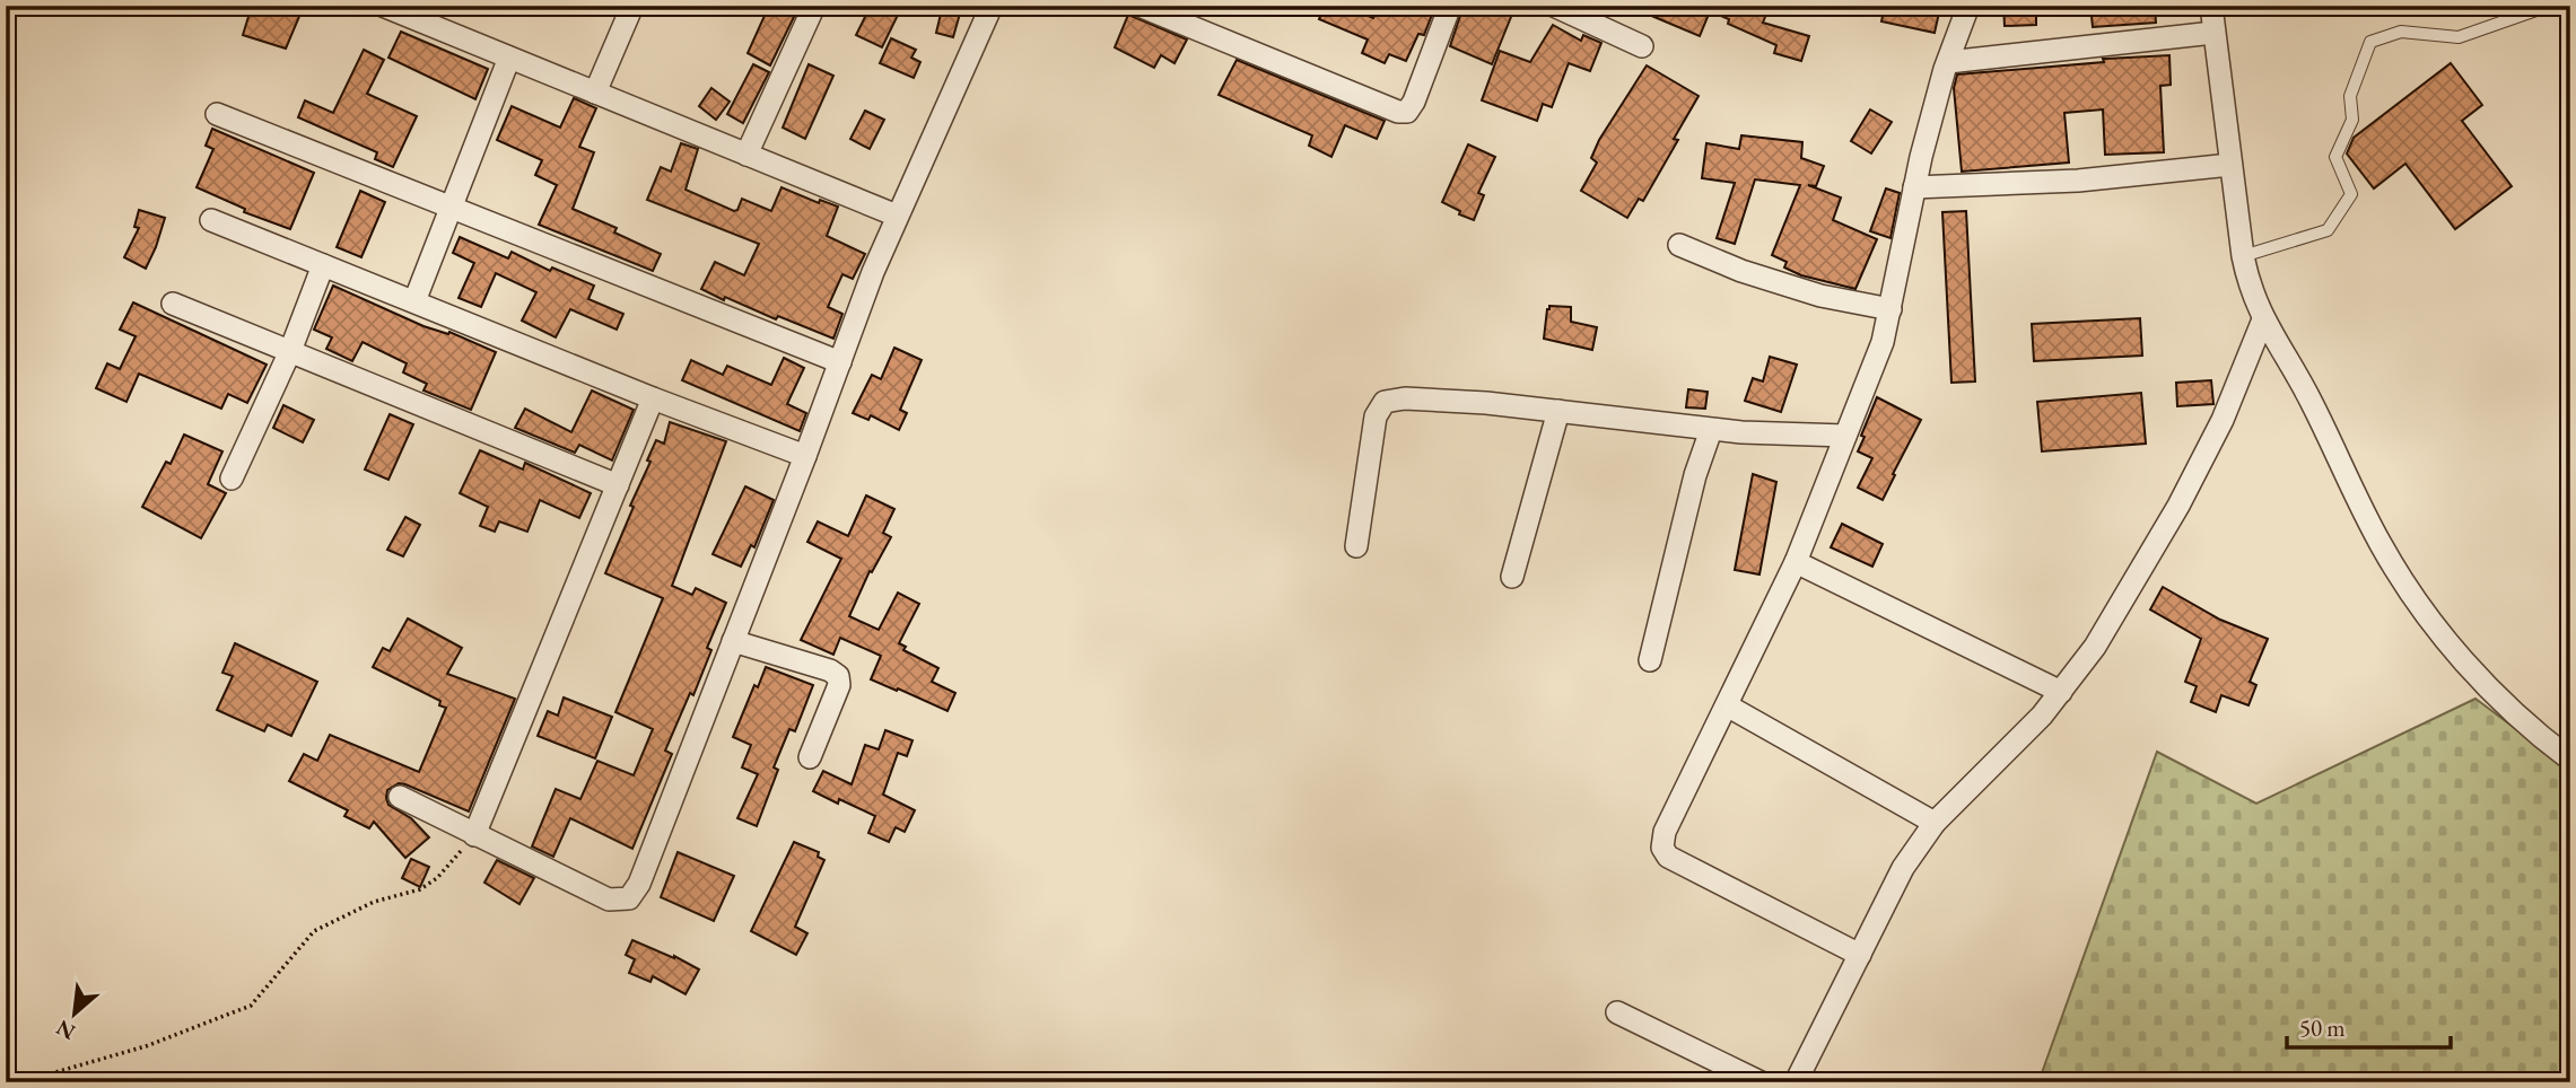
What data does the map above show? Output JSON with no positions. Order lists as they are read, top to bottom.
{
  "scale_bar": "50 m",
  "north": "bottom left"
}
